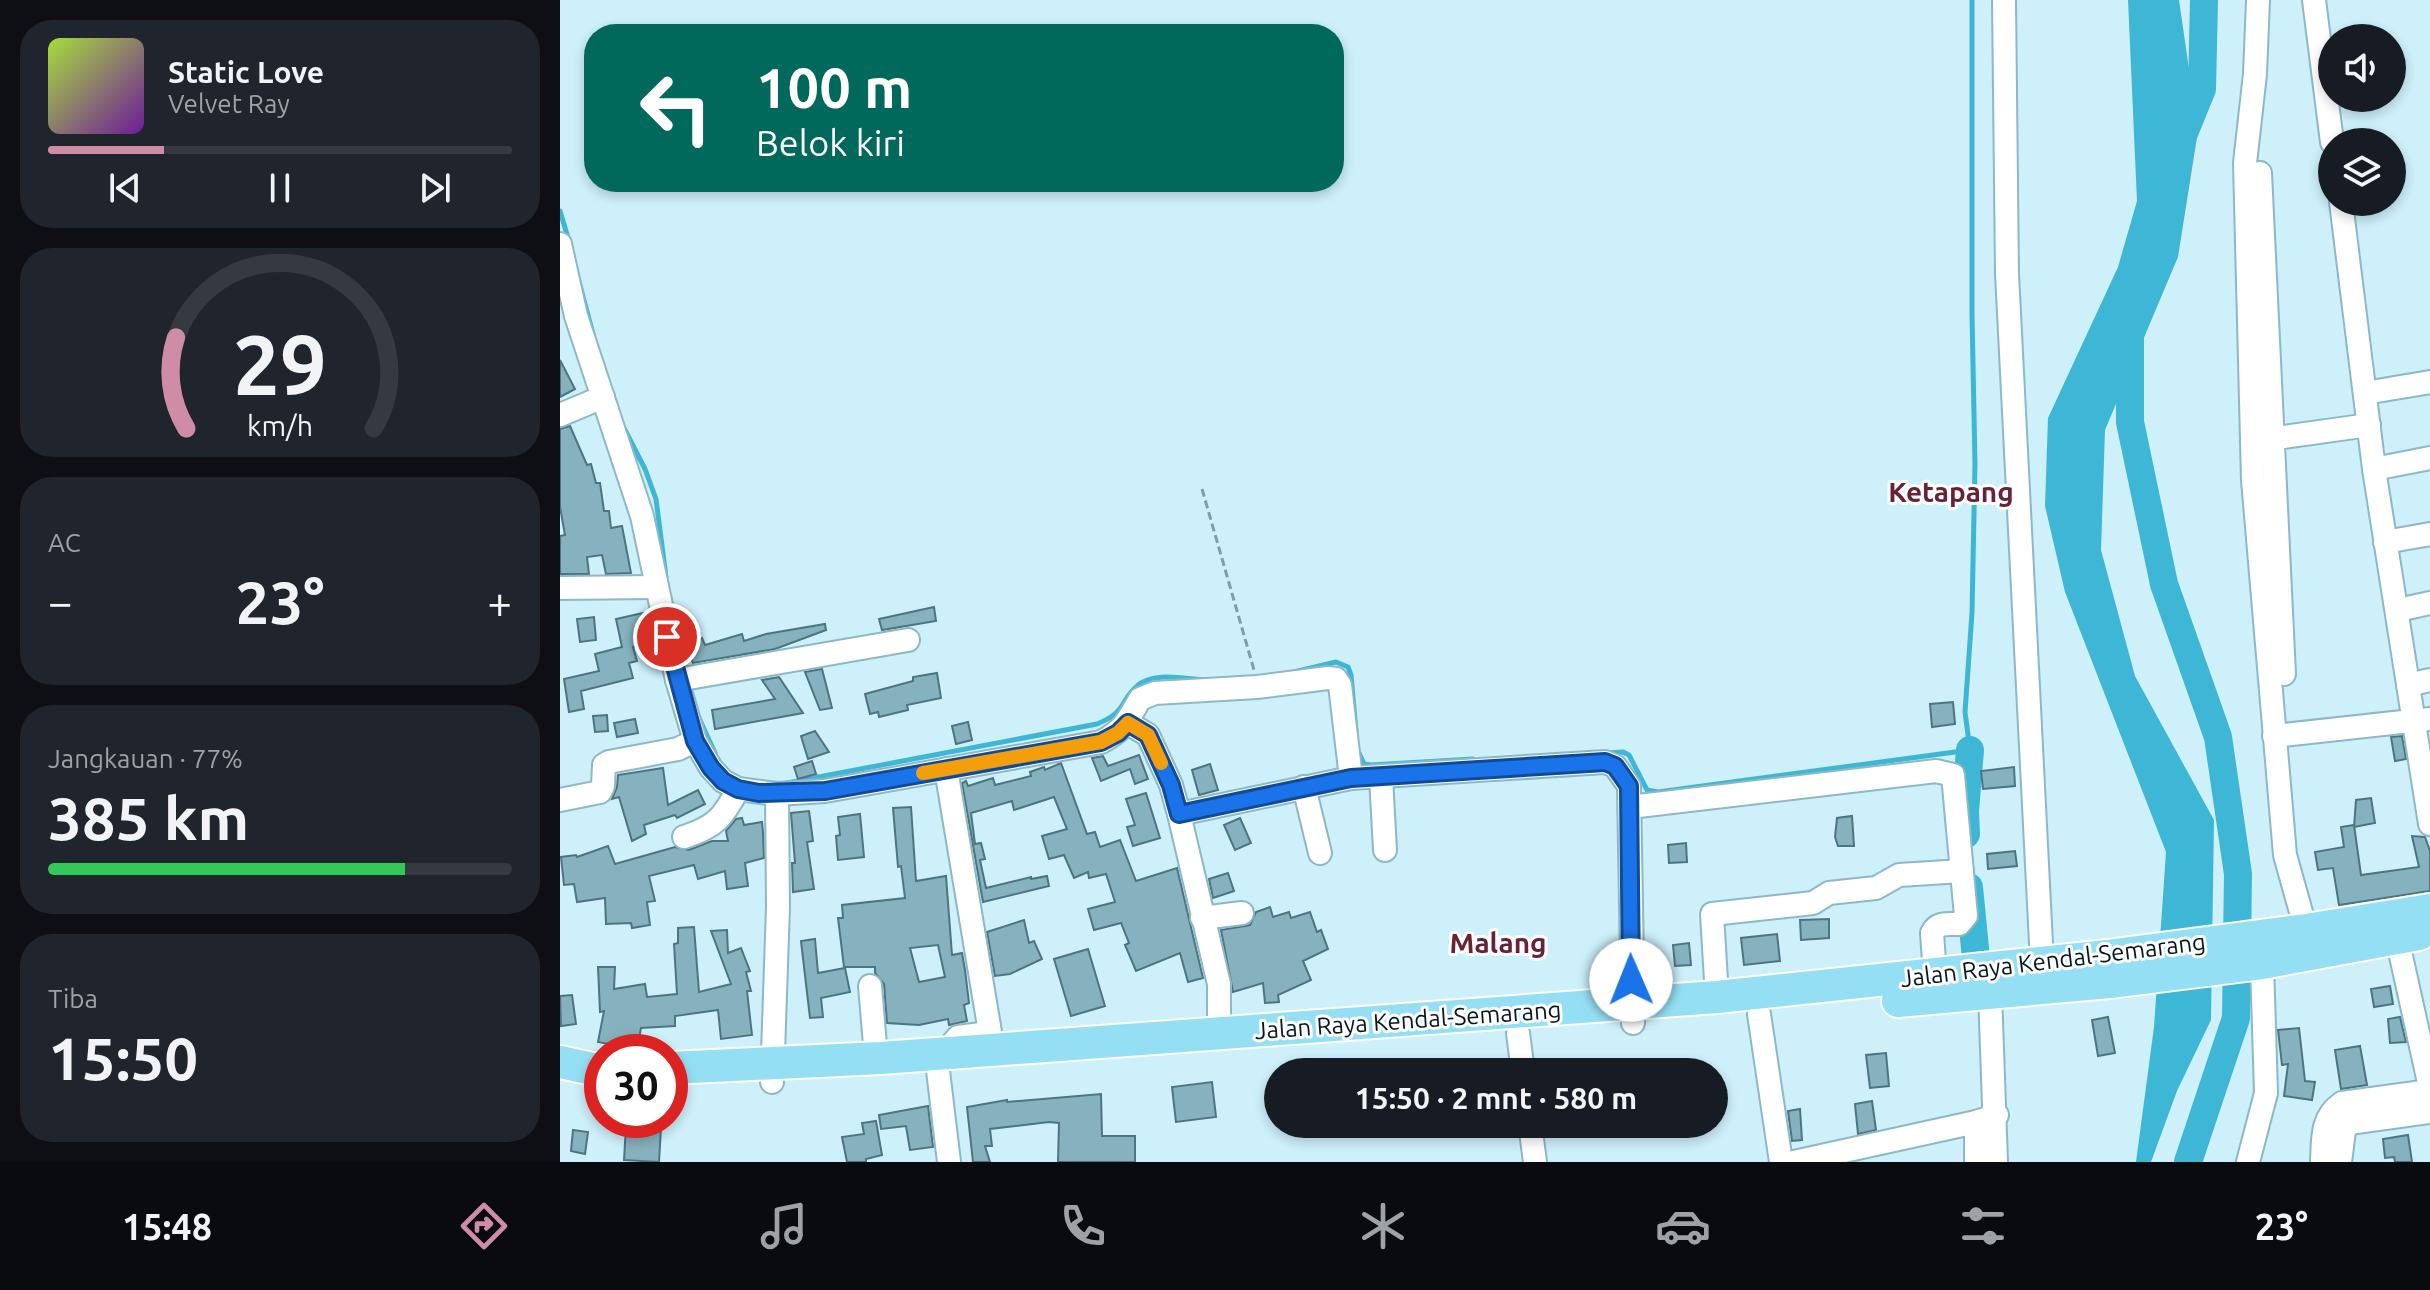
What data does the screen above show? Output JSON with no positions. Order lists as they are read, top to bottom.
{
  "streets": {
    "highway": ["Jalan Raya Kendal-Semarang"]
  },
  "districts": ["Ketapang", "Malang"],
  "page": {
    "turn": ["100 m", "Belok kiri"],
    "song": ["Static Love", "Velvet Ray"],
    "tile": [
      "AC",
      ["Jangkauan · 77%", "385 km"],
      ["Tiba", "15:50"]
    ],
    "heat": ["−", "23°", "+"],
    "limit": "30",
    "trip": "15:50 · 2 mnt · 580 m",
    "tabs": ["15:48", "23°"],
    "gauge": ["29", "km/h"]
  }
}
